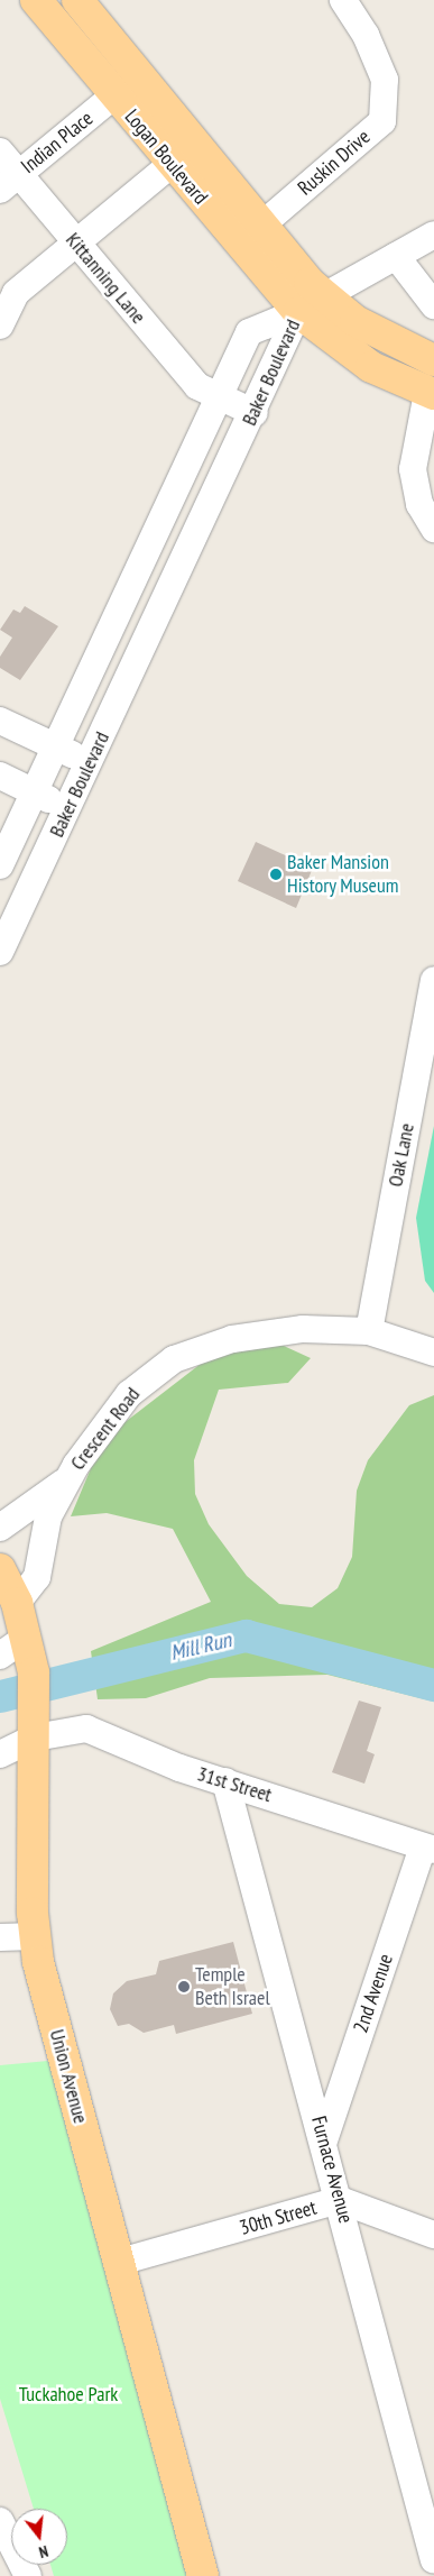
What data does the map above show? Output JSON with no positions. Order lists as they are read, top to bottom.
{
  "streets": {
    "main road": ["Logan Boulevard", "Union Avenue"],
    "street": [
      "Indian Place",
      "Ruskin Drive",
      "Kittanning Lane",
      "Baker Boulevard",
      "Oak Lane",
      "Crescent Road",
      "31st Street",
      "2nd Avenue",
      "Furnace Avenue",
      "30th Street"
    ]
  },
  "crossings": [
    ["Indian Place", "Logan Boulevard"],
    ["Indian Place", "Kittanning Lane"],
    ["Logan Boulevard", "Ruskin Drive"],
    ["Logan Boulevard", "Baker Boulevard"],
    ["Kittanning Lane", "Baker Boulevard"],
    ["Oak Lane", "Crescent Road"],
    ["Crescent Road", "Union Avenue"],
    ["31st Street", "2nd Avenue"],
    ["31st Street", "Union Avenue"],
    ["31st Street", "Furnace Avenue"],
    ["2nd Avenue", "Furnace Avenue"],
    ["Union Avenue", "30th Street"],
    ["Furnace Avenue", "30th Street"]
  ],
  "water": ["Mill Run"],
  "parks": ["Tuckahoe Park"],
  "places": ["Baker Mansion History Museum", "Temple Beth Israel"],
  "north": "bottom"
}
